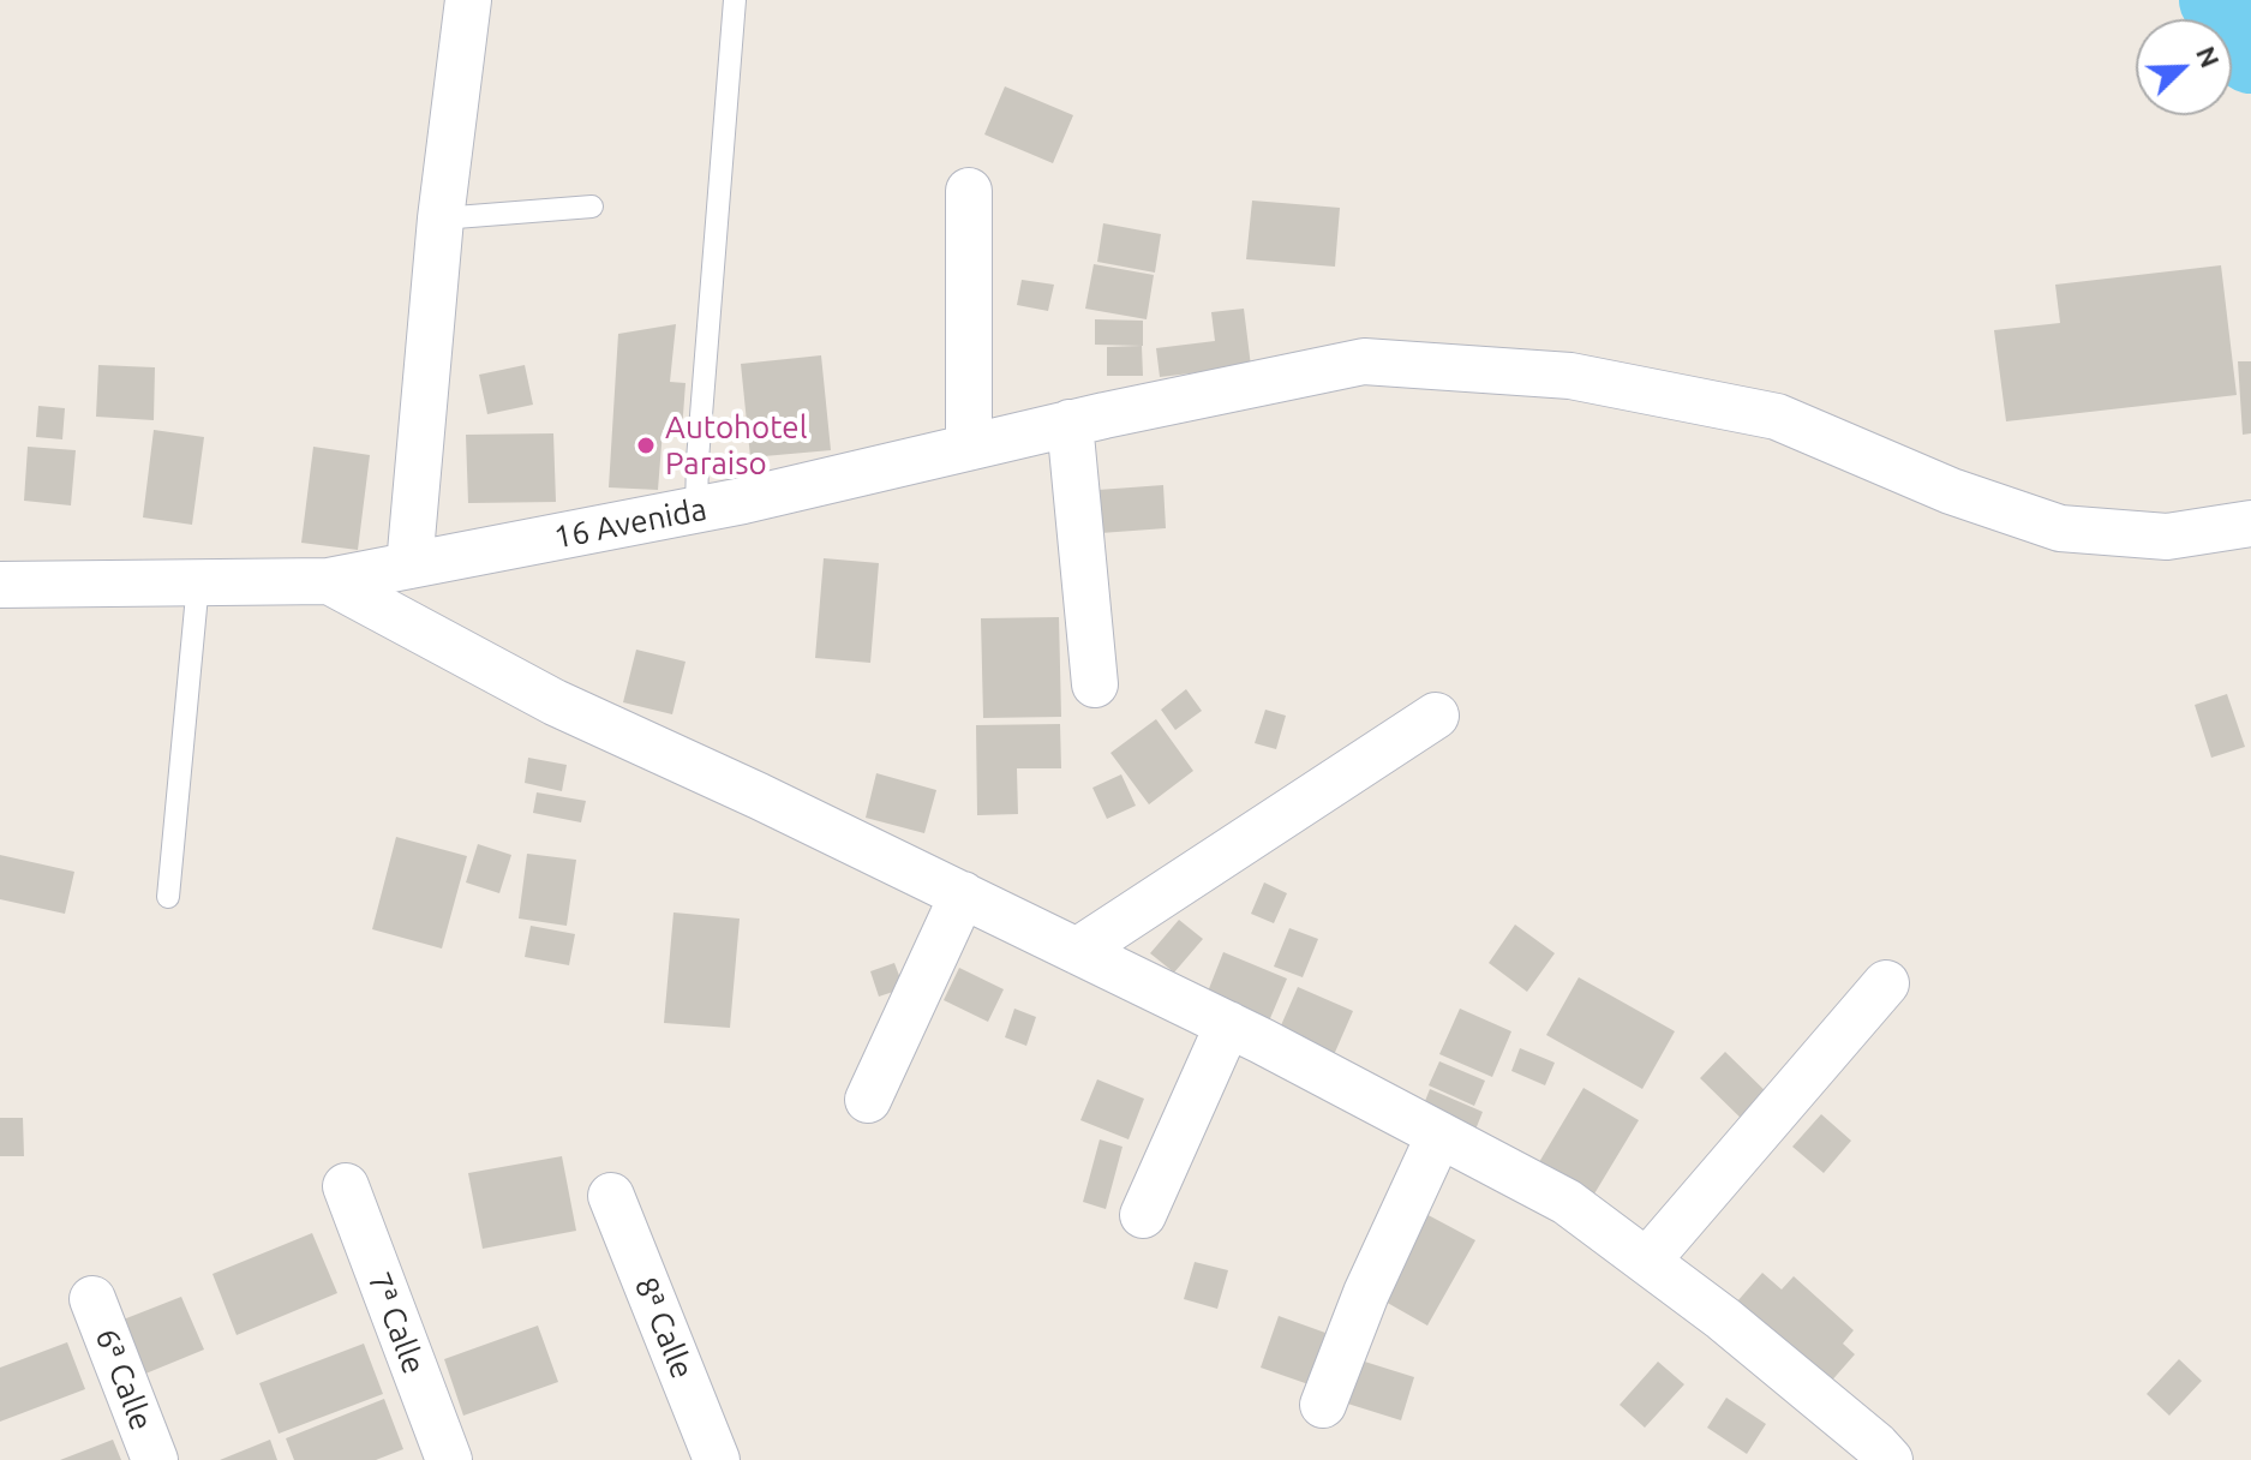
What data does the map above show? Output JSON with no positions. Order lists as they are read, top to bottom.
{
  "streets": {
    "street": [
      "16 Avenida",
      "7ª Calle",
      "8ª Calle",
      "6ª Calle"
    ]
  },
  "places": ["Autohotel Paraiso"],
  "north": "top right"
}
